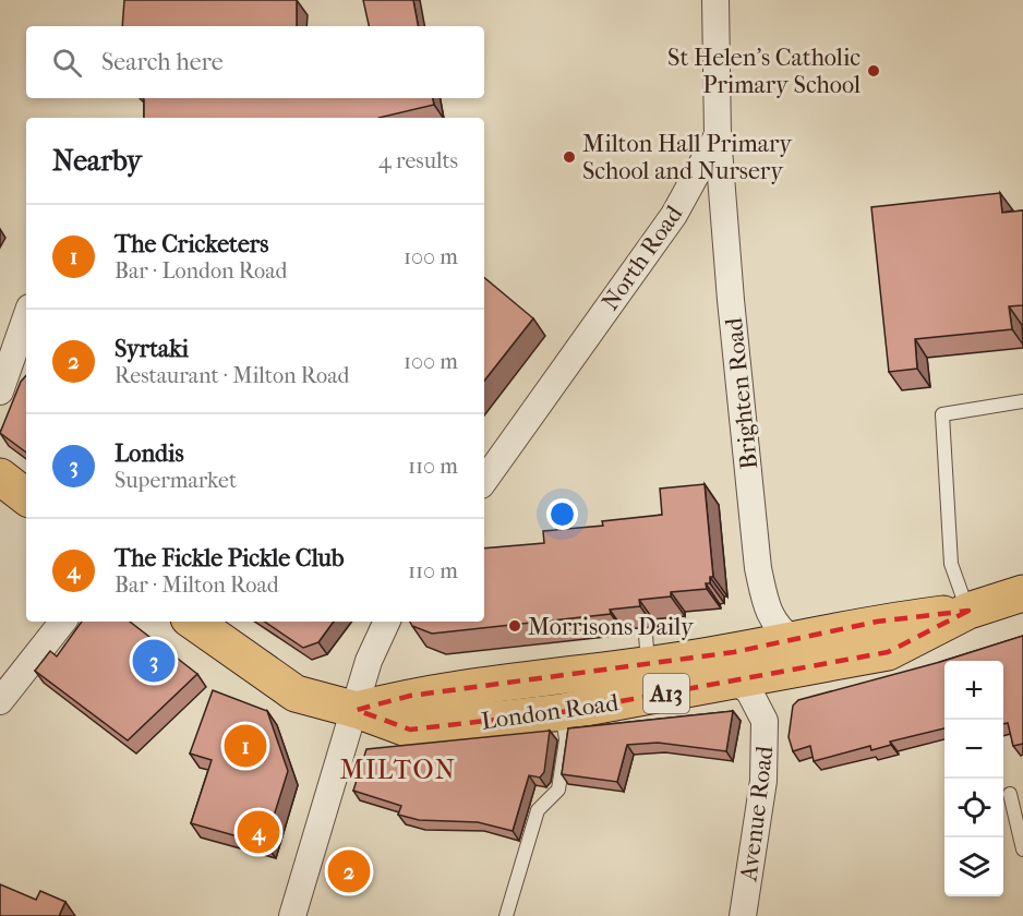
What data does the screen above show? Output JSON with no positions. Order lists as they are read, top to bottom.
{
  "streets": {
    "main road": ["A13", "London Road"],
    "street": ["North Road", "Brighten Road", "Avenue Road"]
  },
  "crossings": [
    ["North Road", "Brighten Road"],
    ["Brighten Road", "London Road"],
    ["London Road", "Avenue Road"]
  ],
  "districts": ["MILTON"],
  "places": ["St Helen's Catholic Primary School", "Milton Hall Primary School and Nursery", "Morrisons Daily"],
  "page": {
    "search": "Search here",
    "heading": ["Nearby", "4 results"],
    "list": [
      {
        "mark": "1",
        "name": "The Cricketers",
        "note": "Bar · London Road",
        "value": "100 m"
      },
      {
        "mark": "2",
        "name": "Syrtaki",
        "note": "Restaurant · Milton Road",
        "value": "100 m"
      },
      {
        "mark": "3",
        "name": "Londis",
        "note": "Supermarket",
        "value": "110 m"
      },
      {
        "mark": "4",
        "name": "The Fickle Pickle Club",
        "note": "Bar · Milton Road",
        "value": "110 m"
      }
    ],
    "pins": [
      "3",
      "1",
      "4",
      "2"
    ],
    "map_buttons": ["+", "−"]
  }
}
